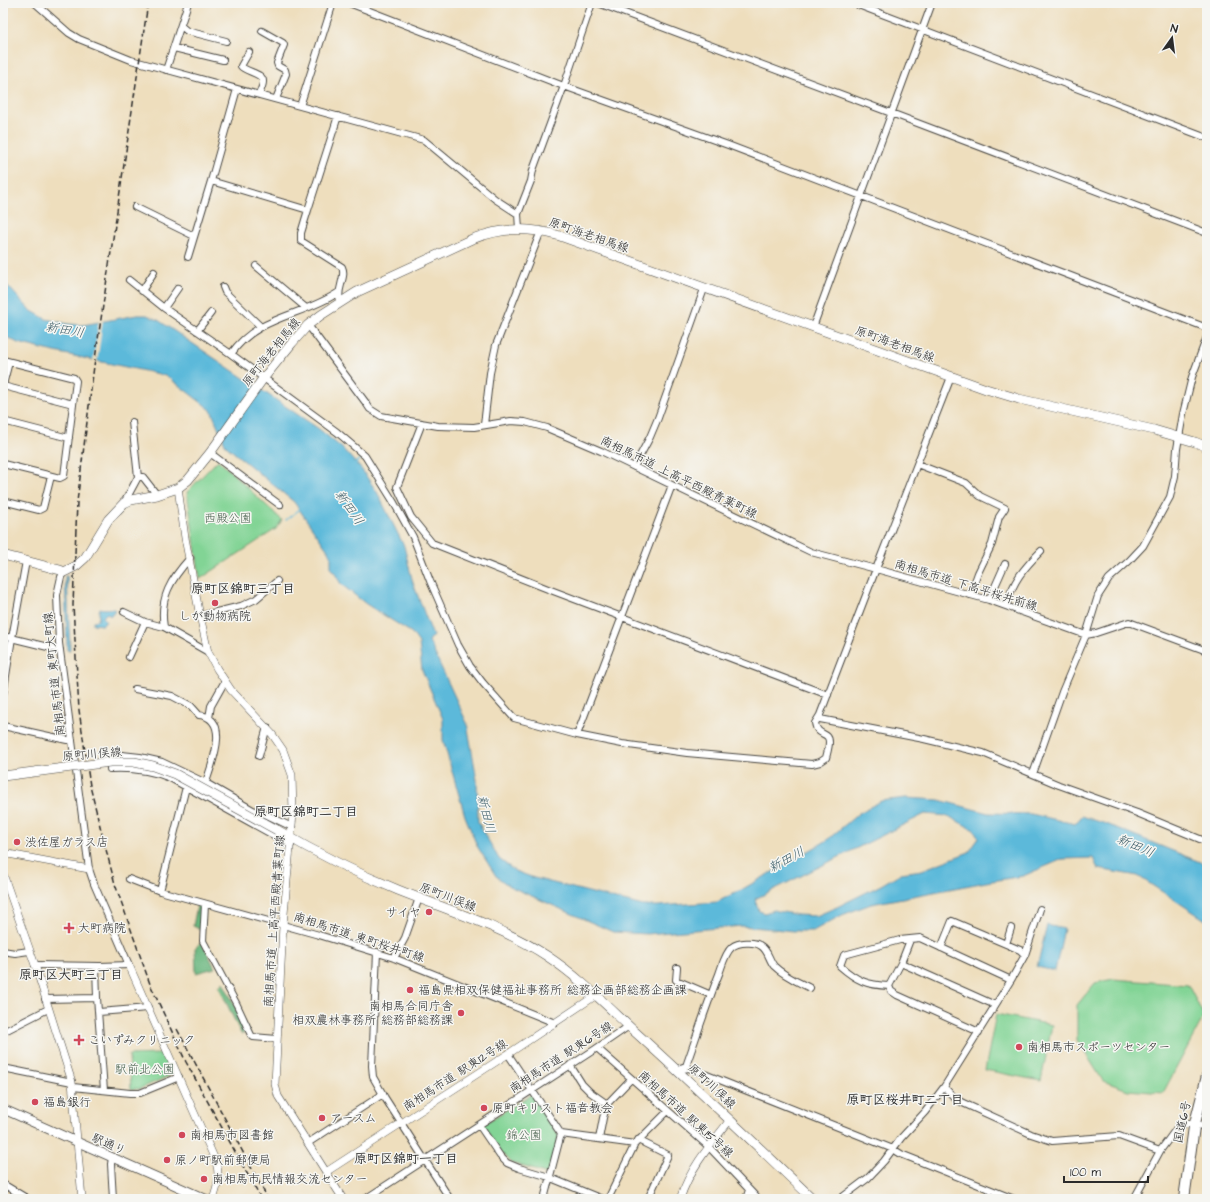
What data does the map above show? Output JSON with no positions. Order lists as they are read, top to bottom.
{
  "streets": {
    "highway": ["国道6号"],
    "main road": ["原町海老相馬線", "原町川俣線", "駅通り"],
    "street": [
      "南相馬市道 上高平西殿青葉町線",
      "南相馬市道 下高平桜井前線",
      "南相馬市道 東町大町線",
      "南相馬市道 東町桜井町線",
      "南相馬市道 駅東6号線",
      "南相馬市道 駅東12号線",
      "南相馬市道 駅東15号線"
    ]
  },
  "crossings": [
    ["原町海老相馬線", "南相馬市道 上高平西殿青葉町線"],
    ["南相馬市道 上高平西殿青葉町線", "南相馬市道 下高平桜井前線"],
    ["南相馬市道 上高平西殿青葉町線", "原町川俣線"],
    ["南相馬市道 上高平西殿青葉町線", "南相馬市道 東町桜井町線"],
    ["南相馬市道 上高平西殿青葉町線", "南相馬市道 駅東12号線"],
    ["原町川俣線", "南相馬市道 駅東6号線"],
    ["原町川俣線", "南相馬市道 駅東12号線"],
    ["南相馬市道 東町桜井町線", "南相馬市道 駅東12号線"],
    ["南相馬市道 駅東6号線", "南相馬市道 駅東15号線"]
  ],
  "districts": [
    "原町区錦町三丁目",
    "原町区錦町二丁目",
    "原町区大町三丁目",
    "原町区桜井町二丁目",
    "原町区錦町一丁目"
  ],
  "water": ["新田川"],
  "parks": ["西殿公園", "駅前北公園", "錦公園"],
  "places": {
    "other": [
      "しが動物病院",
      "渋佐屋ガラス店",
      "サイヤ",
      "福島県相双保健福祉事務所 総務企画部総務企画課",
      "南相馬合同庁舎 相双農林事務所 総務部総務課",
      "南相馬市スポーツセンター",
      "福島銀行",
      "原町キリスト福音教会",
      "アースム",
      "南相馬市図書館",
      "原ノ町駅前郵便局",
      "南相馬市民情報交流センター"
    ],
    "health": ["大町病院", "こいずみクリニック"]
  },
  "scale_bar": "100 m",
  "north": "top"
}
